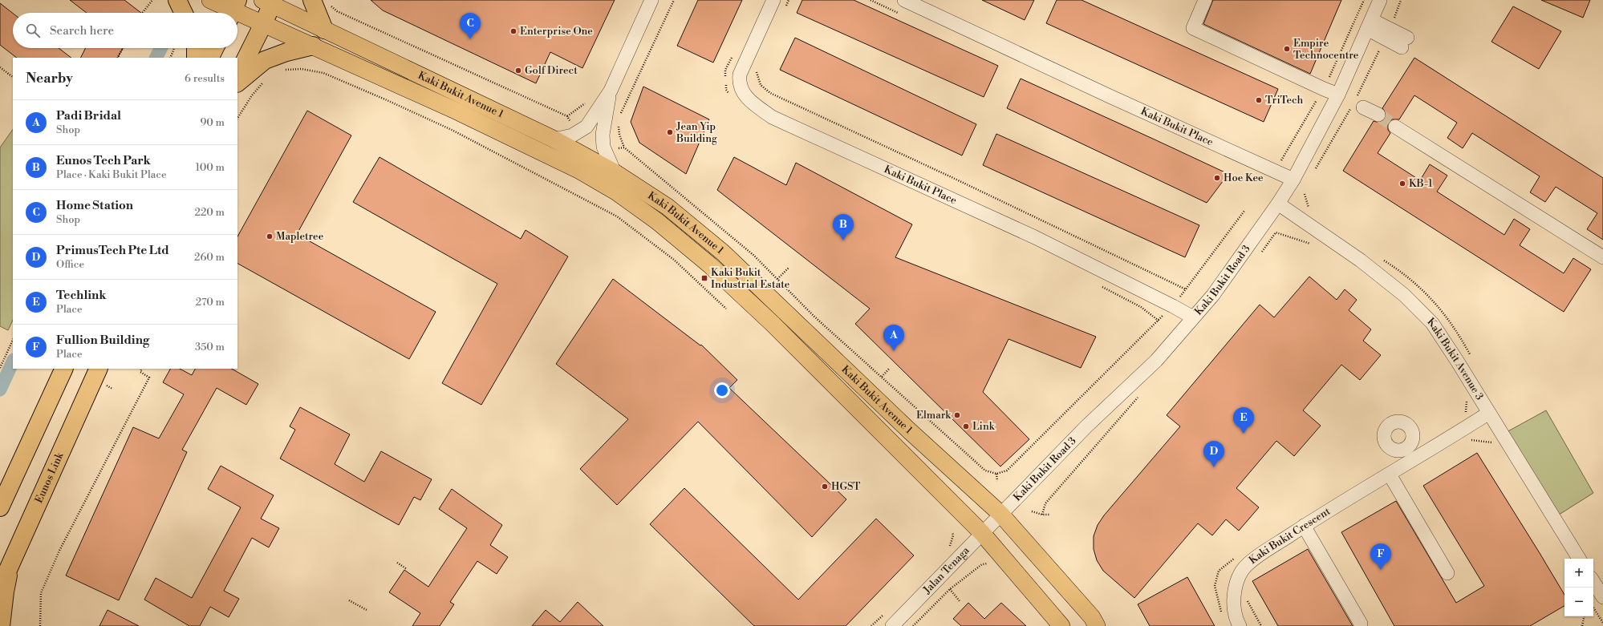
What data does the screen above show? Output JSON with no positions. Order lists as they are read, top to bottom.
{
  "streets": {
    "highway": ["Eunos Link"],
    "main road": ["Kaki Bukit Avenue 1"],
    "street": [
      "Kaki Bukit Place",
      "Kaki Bukit Road 3",
      "Kaki Bukit Avenue 3",
      "Kaki Bukit Crescent",
      "Jalan Tenaga"
    ]
  },
  "crossings": [
    ["Kaki Bukit Avenue 1", "Kaki Bukit Road 3"],
    ["Kaki Bukit Avenue 1", "Jalan Tenaga"],
    ["Kaki Bukit Place", "Kaki Bukit Road 3"],
    ["Kaki Bukit Road 3", "Kaki Bukit Avenue 3"],
    ["Kaki Bukit Road 3", "Jalan Tenaga"]
  ],
  "places": {
    "other": [
      "Enterprise One",
      "Empire Technocentre",
      "Golf Direct",
      "TriTech",
      "Jean Yip Building",
      "Hoe Kee",
      "KB-1",
      "Mapletree",
      "Elmark",
      "Link",
      "HGST"
    ],
    "transit": ["Kaki Bukit Industrial Estate"]
  },
  "page": {
    "pins": [
      "C",
      "B",
      "A",
      "E",
      "D",
      "F"
    ],
    "search": "Search here",
    "heading": ["Nearby", "6 results"],
    "list": [
      {
        "mark": "A",
        "name": "Padi Bridal",
        "note": "Shop",
        "value": "90 m"
      },
      {
        "mark": "B",
        "name": "Eunos Tech Park",
        "note": "Place · Kaki Bukit Place",
        "value": "100 m"
      },
      {
        "mark": "C",
        "name": "Home Station",
        "note": "Shop",
        "value": "220 m"
      },
      {
        "mark": "D",
        "name": "PrimusTech Pte Ltd",
        "note": "Office",
        "value": "260 m"
      },
      {
        "mark": "E",
        "name": "Techlink",
        "note": "Place",
        "value": "270 m"
      },
      {
        "mark": "F",
        "name": "Fullion Building",
        "note": "Place",
        "value": "350 m"
      }
    ],
    "map_buttons": ["+", "−"]
  }
}
